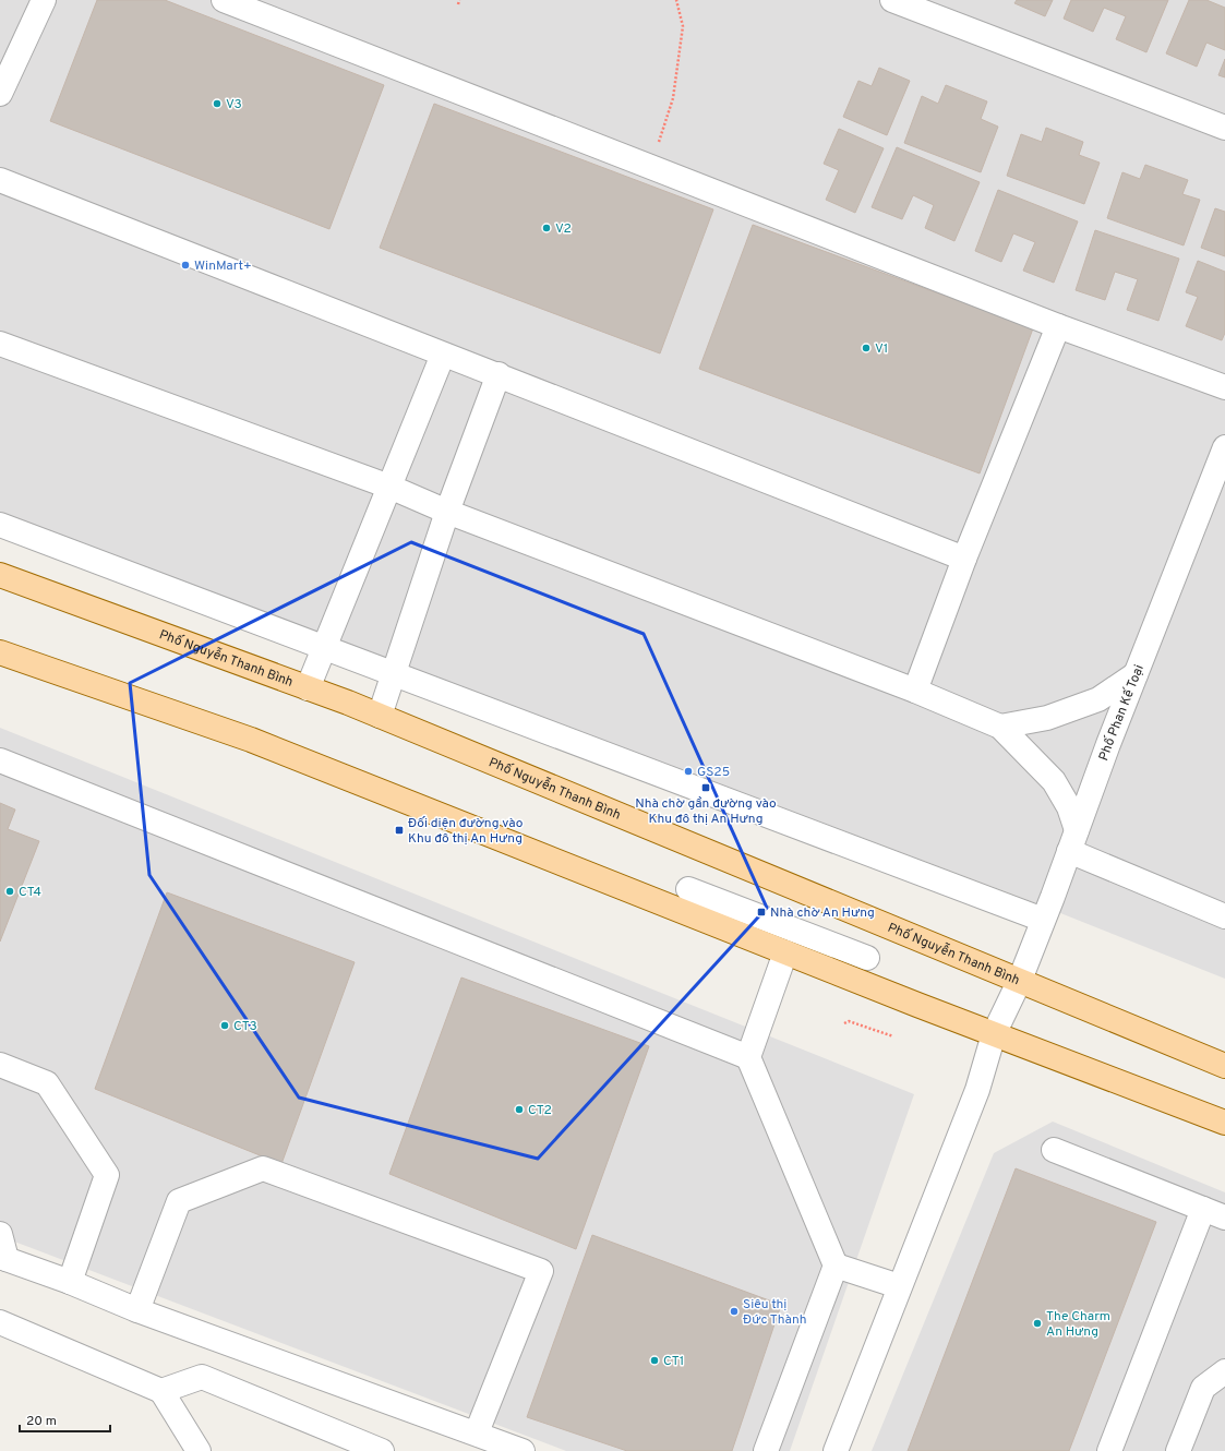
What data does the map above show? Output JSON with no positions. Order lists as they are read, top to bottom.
{
  "streets": {
    "main road": ["Phố Nguyễn Thanh Bình"],
    "street": ["Phố Phan Kế Toại"]
  },
  "crossings": [
    ["Phố Nguyễn Thanh Bình", "Phố Phan Kế Toại"]
  ],
  "places": {
    "other": [
      "V3",
      "V2",
      "WinMart+",
      "V1",
      "GS25",
      "CT4",
      "CT3",
      "CT2",
      "Siêu thị Đức Thành",
      "The Charm An Hưng",
      "CT1"
    ],
    "transit": ["Nhà chờ gần đường vào Khu đô thị An Hưng", "Đối diện đường vào Khu đô thị An Hưng", "Nhà chờ An Hưng"]
  },
  "scale_bar": "20 m"
}
